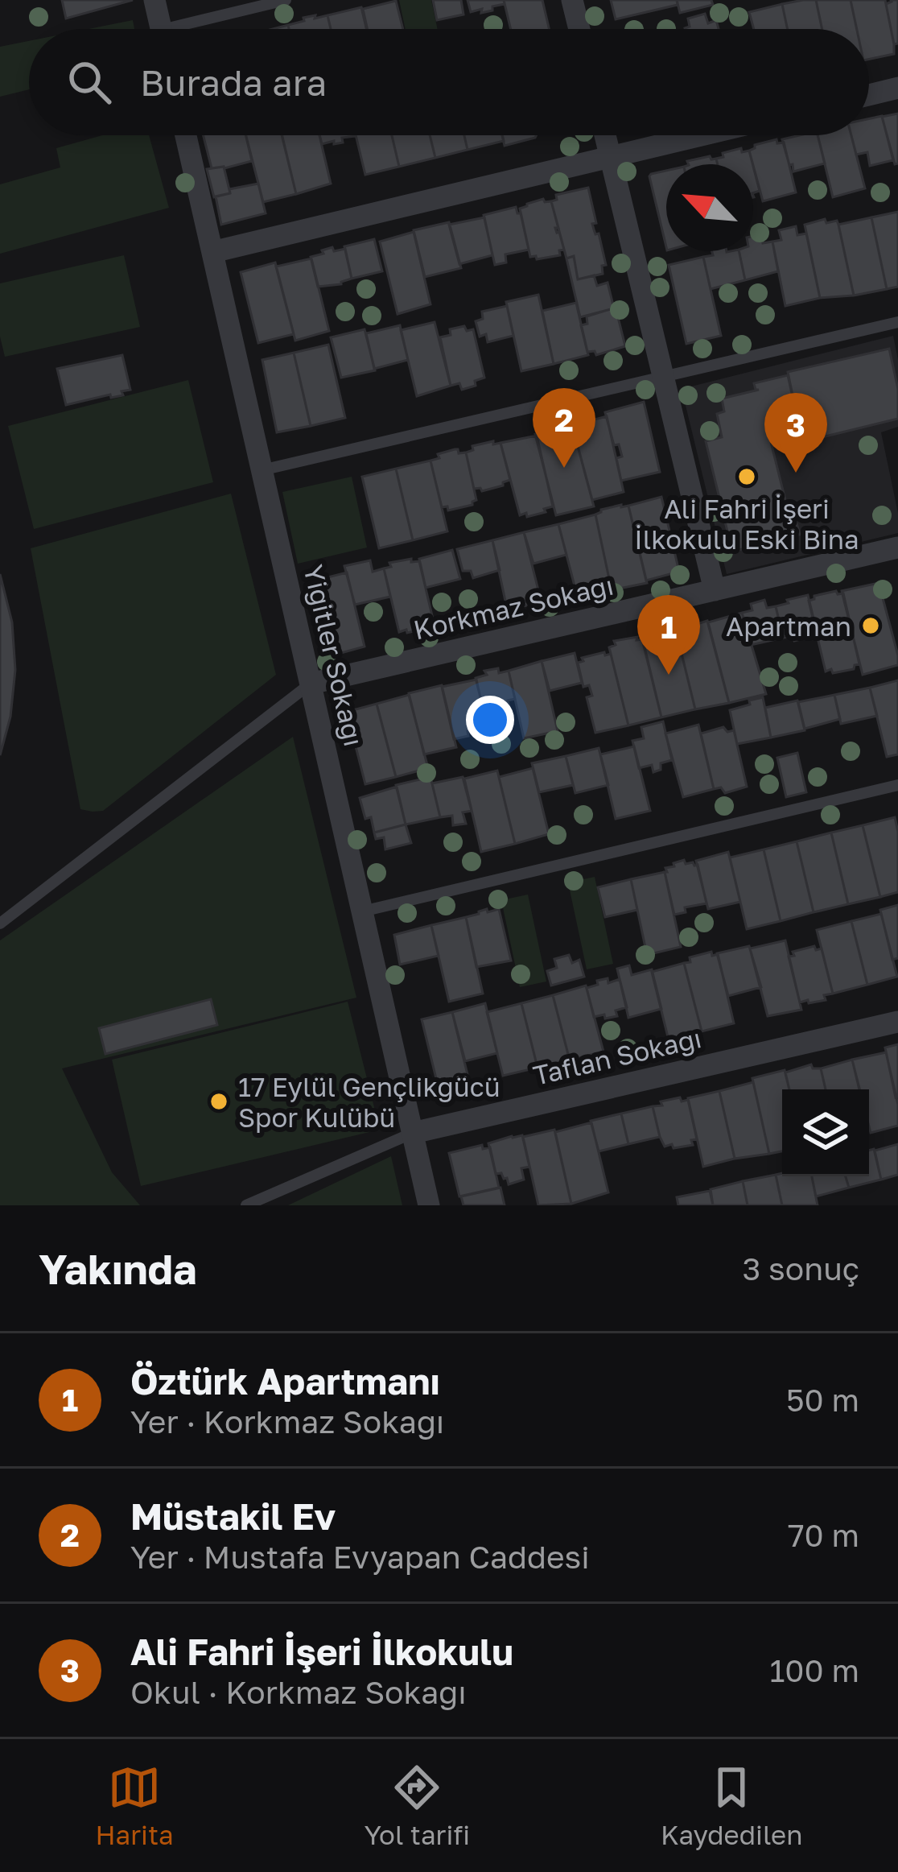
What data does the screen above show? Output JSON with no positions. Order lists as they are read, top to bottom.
{
  "streets": {
    "street": ["Korkmaz Sokağı", "Yiğitler Sokağı", "Taflan Sokağı"]
  },
  "crossings": [
    ["Korkmaz Sokağı", "Yiğitler Sokağı"],
    ["Yiğitler Sokağı", "Taflan Sokağı"]
  ],
  "places": ["Ali Fahri İşeri İlkokulu Eski Bina", "Apartman", "17 Eylül Gençlikgücü Spor Kulübü"],
  "north": "top left",
  "page": {
    "search": "Burada ara",
    "pins": ["2", "3", "1"],
    "heading": ["Yakında", "3 sonuç"],
    "list": [
      {
        "mark": "1",
        "name": "Öztürk Apartmanı",
        "note": "Yer · Korkmaz Sokağı",
        "value": "50 m"
      },
      {
        "mark": "2",
        "name": "Müstakil Ev",
        "note": "Yer · Mustafa Evyapan Caddesi",
        "value": "70 m"
      },
      {
        "mark": "3",
        "name": "Ali Fahri İşeri İlkokulu",
        "note": "Okul · Korkmaz Sokağı",
        "value": "100 m"
      }
    ],
    "nav": ["Harita", "Yol tarifi", "Kaydedilen"]
  }
}
